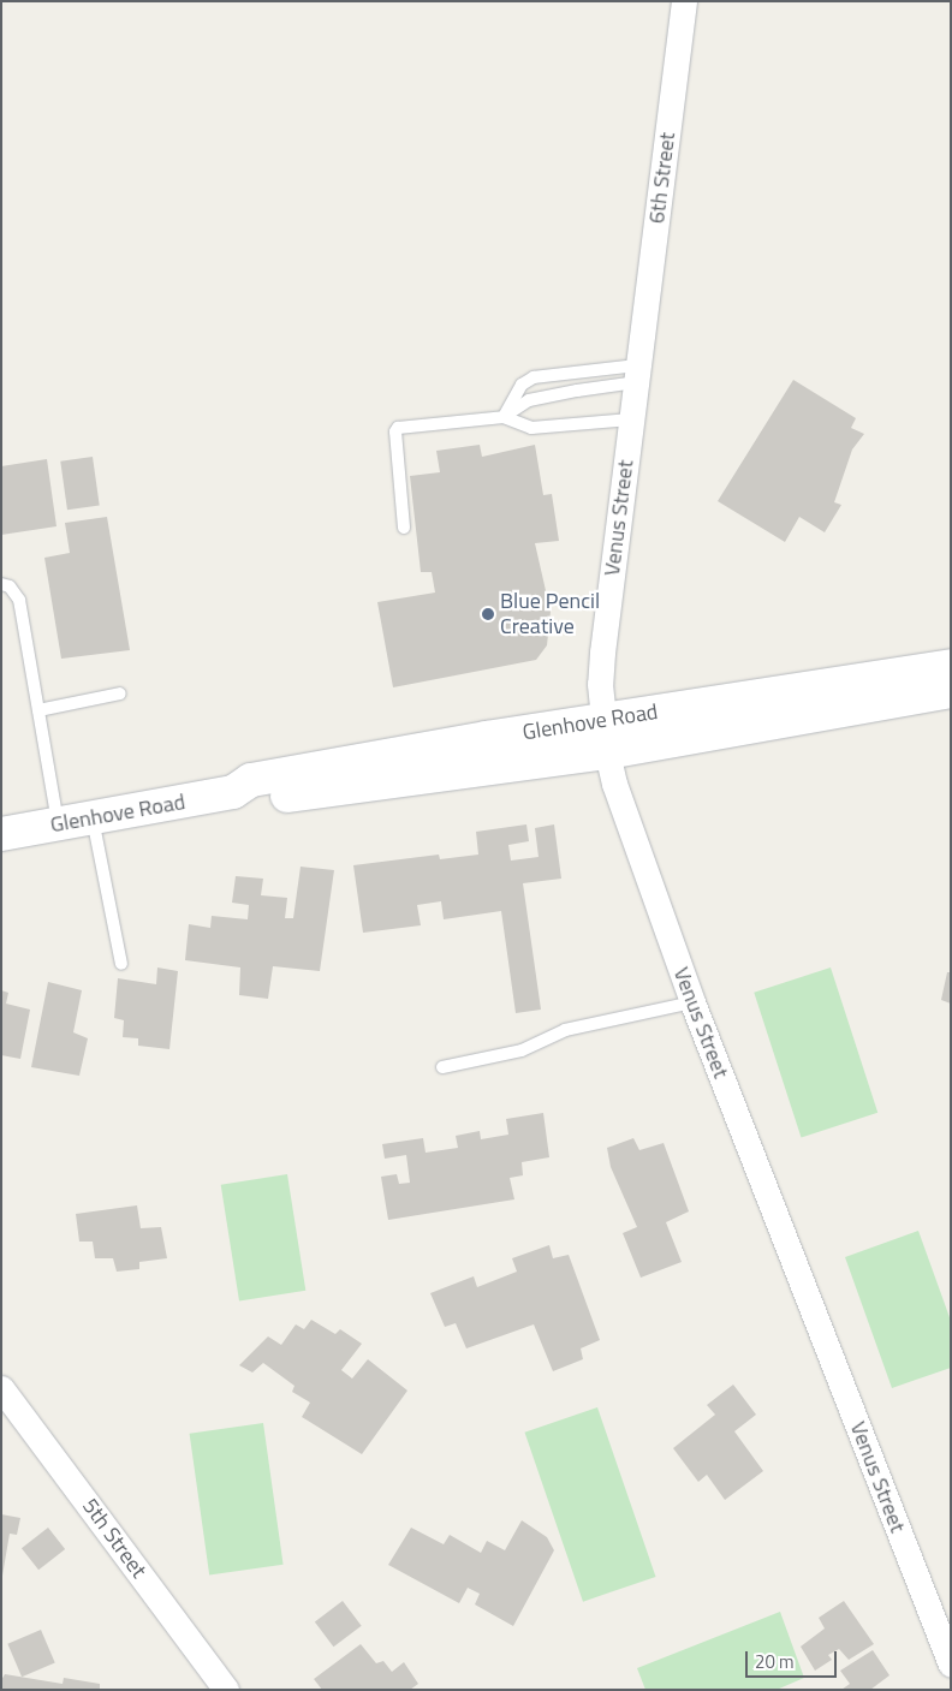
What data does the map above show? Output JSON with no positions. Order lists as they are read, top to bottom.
{
  "streets": {
    "main road": ["Glenhove Road"],
    "street": ["6th Street", "Venus Street", "5th Street"]
  },
  "crossings": [
    ["6th Street", "Venus Street"],
    ["Venus Street", "Glenhove Road"]
  ],
  "places": ["Blue Pencil Creative"],
  "scale_bar": "20 m"
}
